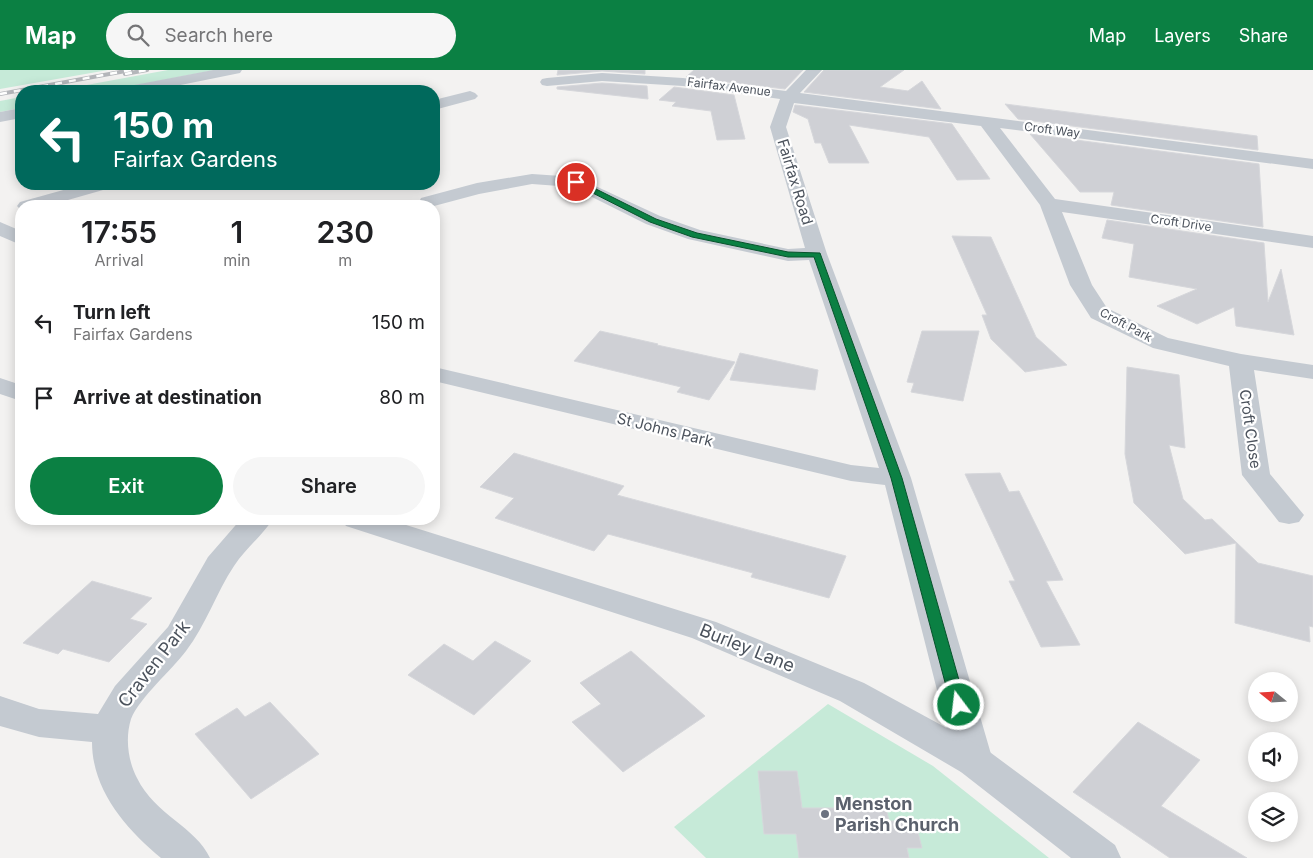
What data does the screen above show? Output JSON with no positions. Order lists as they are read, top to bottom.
{
  "streets": {
    "street": [
      "Fairfax Avenue",
      "Croft Way",
      "Fairfax Road",
      "Croft Drive",
      "Croft Park",
      "Croft Close",
      "St Johns Park",
      "Burley Lane",
      "Craven Park"
    ]
  },
  "crossings": [
    ["Fairfax Avenue", "Croft Way"],
    ["Fairfax Avenue", "Fairfax Road"],
    ["Croft Way", "Fairfax Road"],
    ["Croft Way", "Croft Park"],
    ["Fairfax Road", "St Johns Park"],
    ["Fairfax Road", "Burley Lane"],
    ["Croft Drive", "Croft Park"],
    ["Croft Park", "Croft Close"]
  ],
  "places": ["Menston Parish Church"],
  "north": "left",
  "page": {
    "header": "Map",
    "search": "Search here",
    "nav": ["Map", "Layers", "Share"],
    "turn": ["150 m", "Fairfax Gardens"],
    "eta": [
      "17:55",
      "Arrival",
      "1",
      "min",
      "230",
      "m"
    ],
    "list": [
      {
        "name": "Turn left",
        "note": "Fairfax Gardens",
        "value": "150 m"
      },
      {
        "name": "Arrive at destination",
        "value": "80 m"
      }
    ],
    "buttons": ["Exit", "Share"]
  }
}
